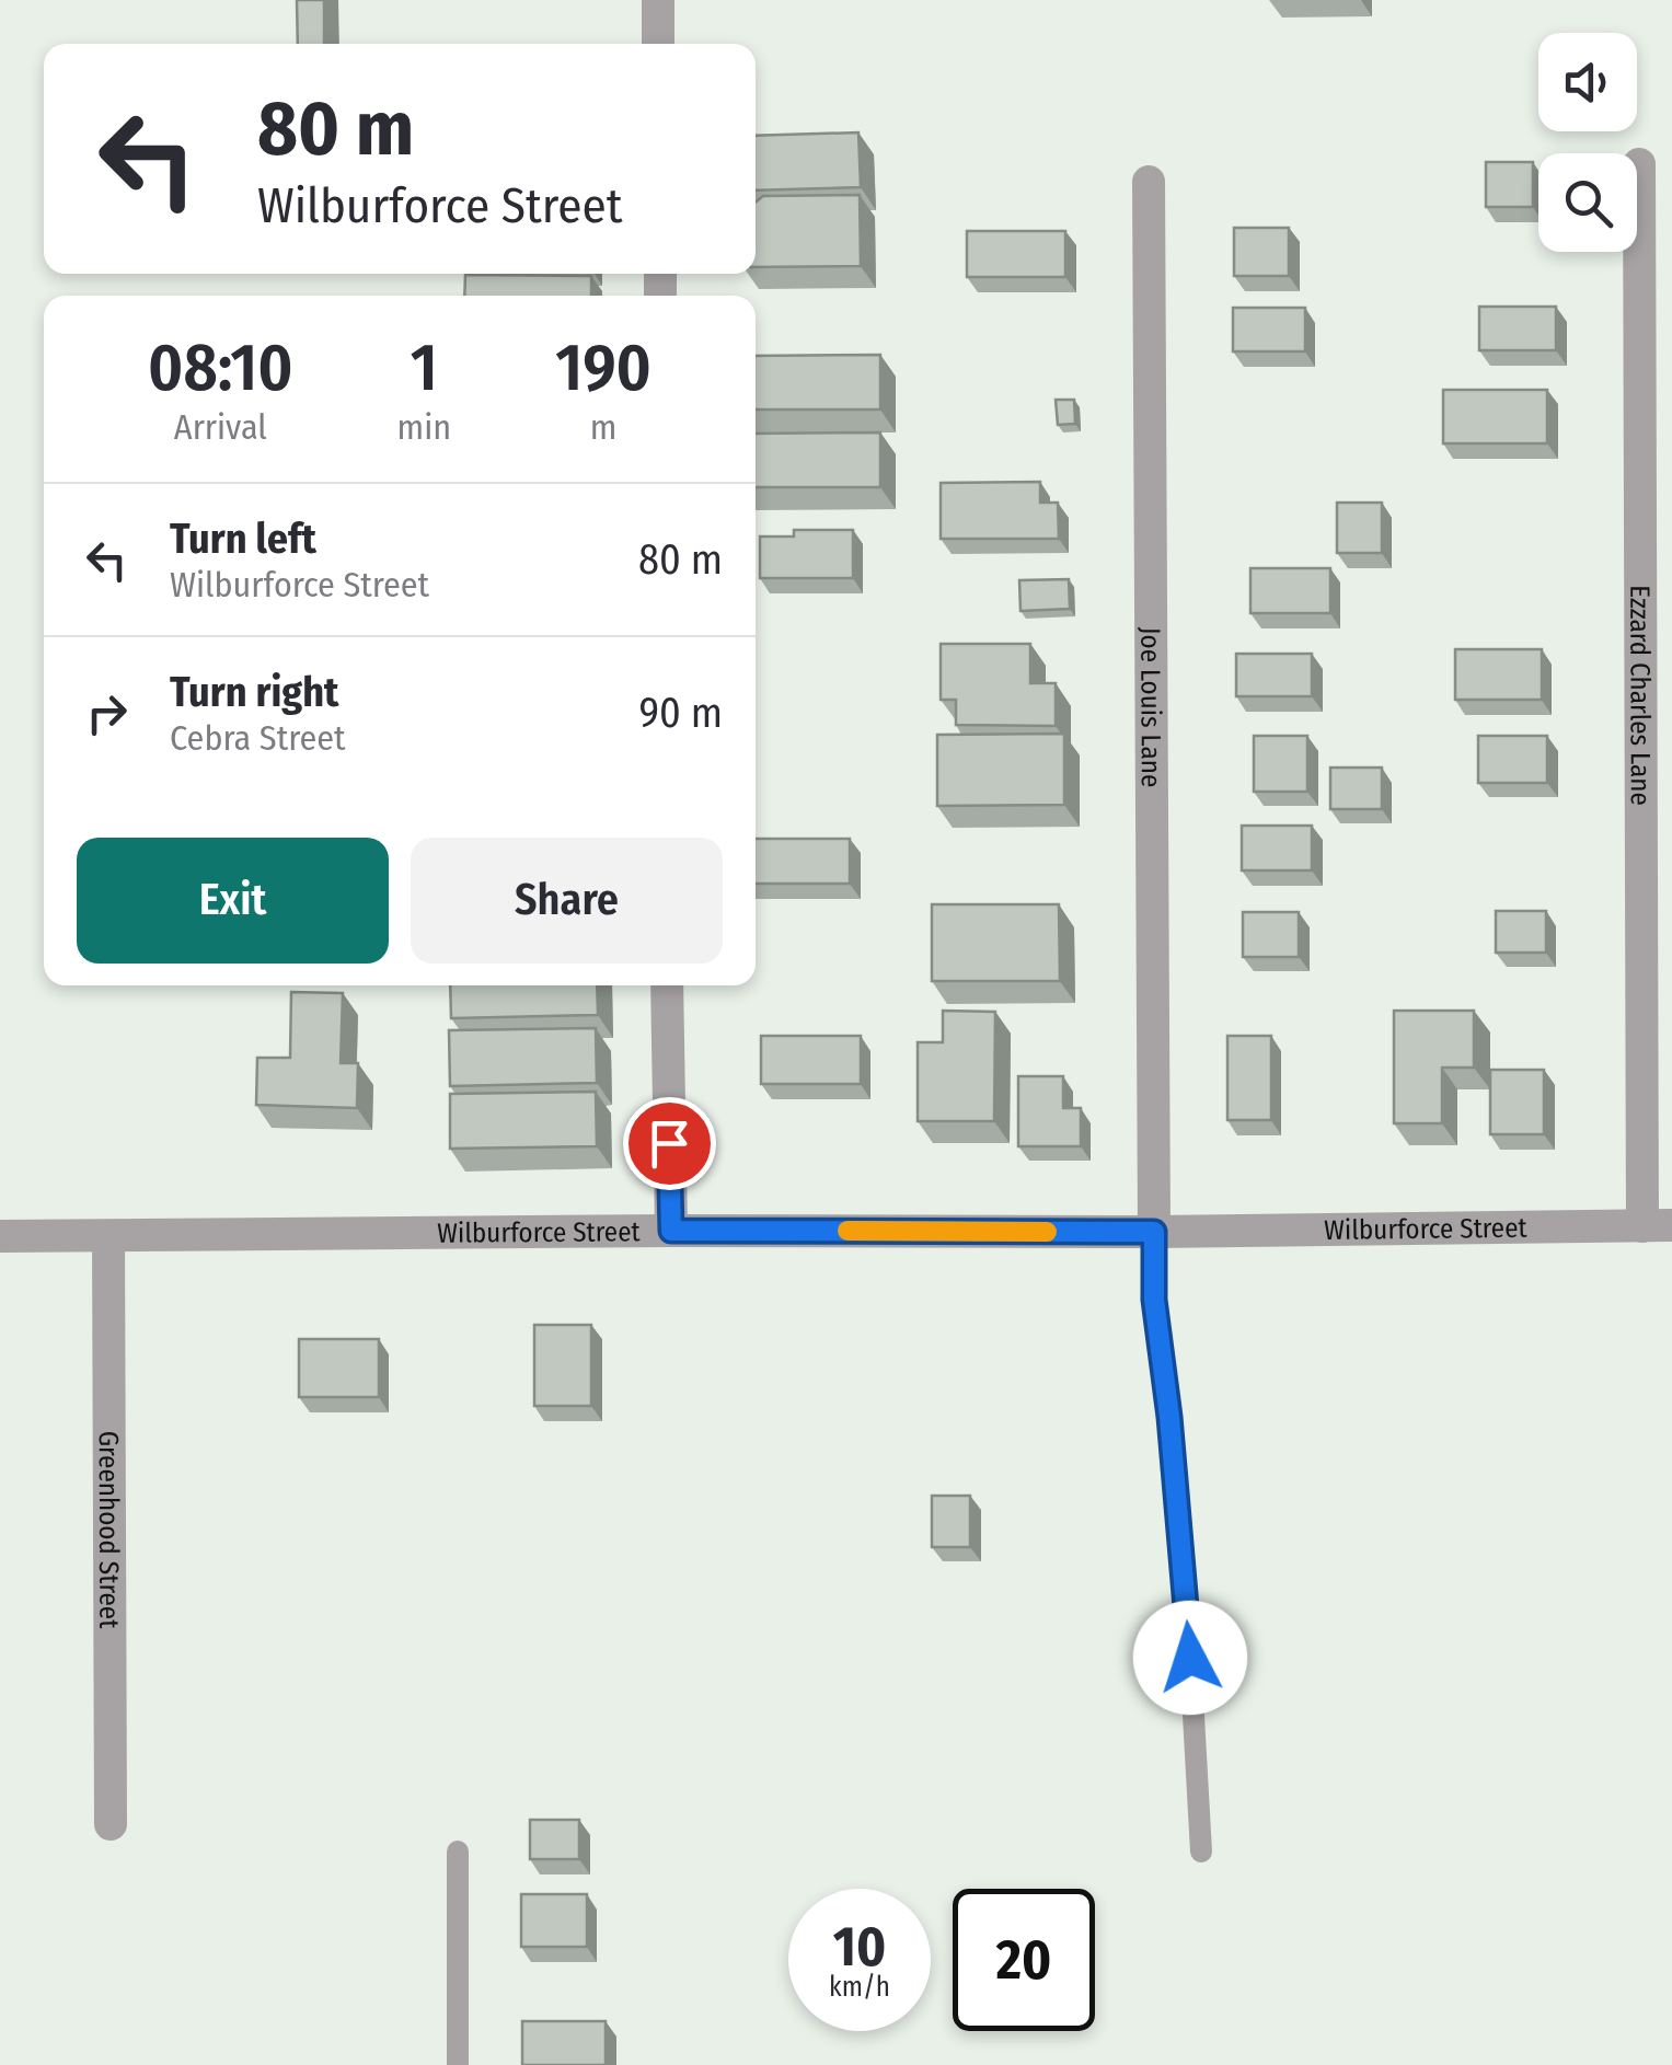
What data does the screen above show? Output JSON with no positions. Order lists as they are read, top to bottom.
{
  "streets": {
    "street": [
      "Ezzard Charles Lane",
      "Joe Louis Lane",
      "Wilburforce Street",
      "Greenhood Street"
    ]
  },
  "crossings": [
    ["Ezzard Charles Lane", "Wilburforce Street"],
    ["Joe Louis Lane", "Wilburforce Street"],
    ["Wilburforce Street", "Greenhood Street"]
  ],
  "page": {
    "turn": ["80 m", "Wilburforce Street"],
    "eta": [
      "08:10",
      "Arrival",
      "1",
      "min",
      "190",
      "m"
    ],
    "list": [
      {
        "name": "Turn left",
        "note": "Wilburforce Street",
        "value": "80 m"
      },
      {
        "name": "Turn right",
        "note": "Cebra Street",
        "value": "90 m"
      }
    ],
    "buttons": ["Exit", "Share"],
    "speed": "10 km/h",
    "limit": "20"
  }
}
